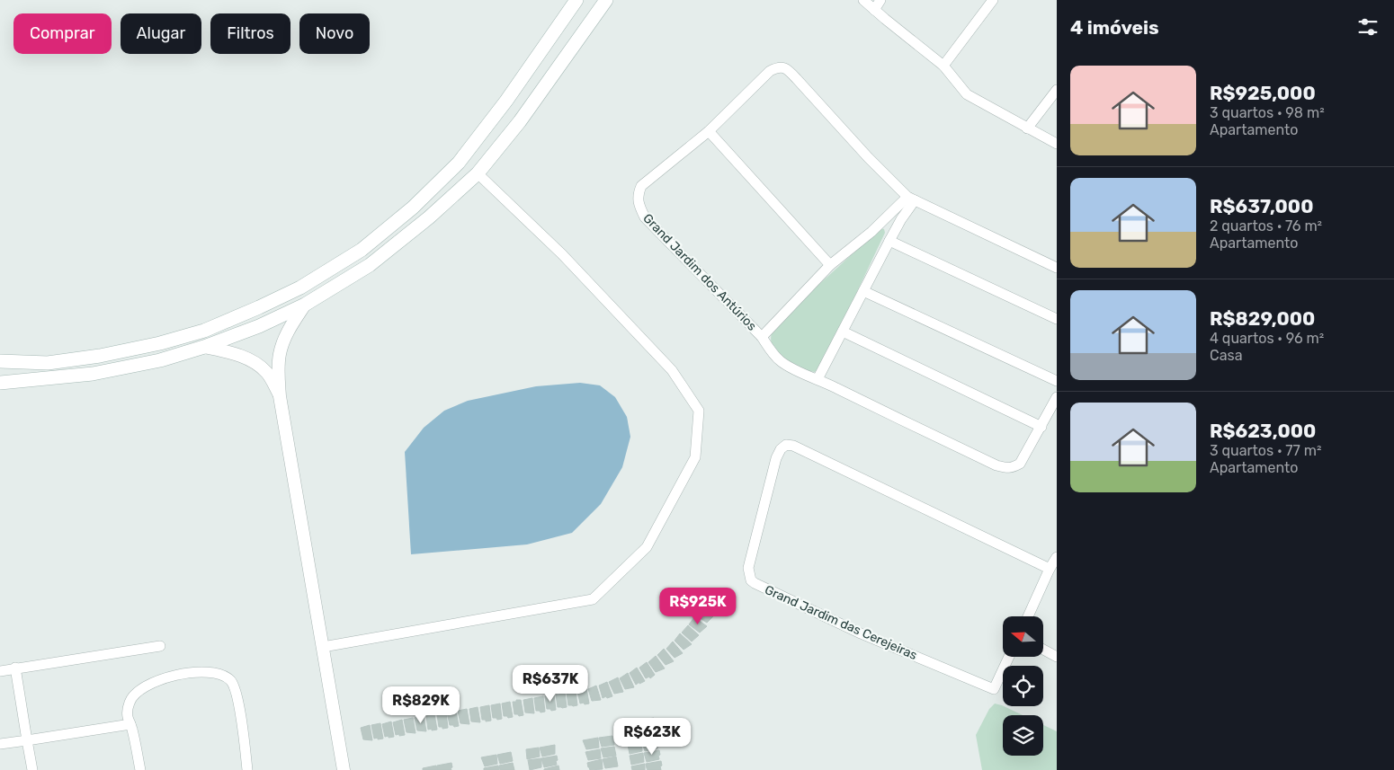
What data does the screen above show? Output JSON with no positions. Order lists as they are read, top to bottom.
{
  "streets": {
    "street": ["Grand Jardim dos Antúrios", "Grand Jardim das Cerejeiras"]
  },
  "north": "left",
  "page": {
    "heading": "4 imóveis",
    "chip": [
      "Comprar",
      "Alugar",
      "Filtros",
      "Novo"
    ],
    "list": [
      {
        "name": "R$925,000",
        "note": "3 quartos · 98 m² · Apartamento"
      },
      {
        "name": "R$637,000",
        "note": "2 quartos · 76 m² · Apartamento"
      },
      {
        "name": "R$829,000",
        "note": "4 quartos · 96 m² · Casa"
      },
      {
        "name": "R$623,000",
        "note": "3 quartos · 77 m² · Apartamento"
      }
    ],
    "price": [
      "R$925K",
      "R$637K",
      "R$829K",
      "R$623K"
    ]
  }
}
